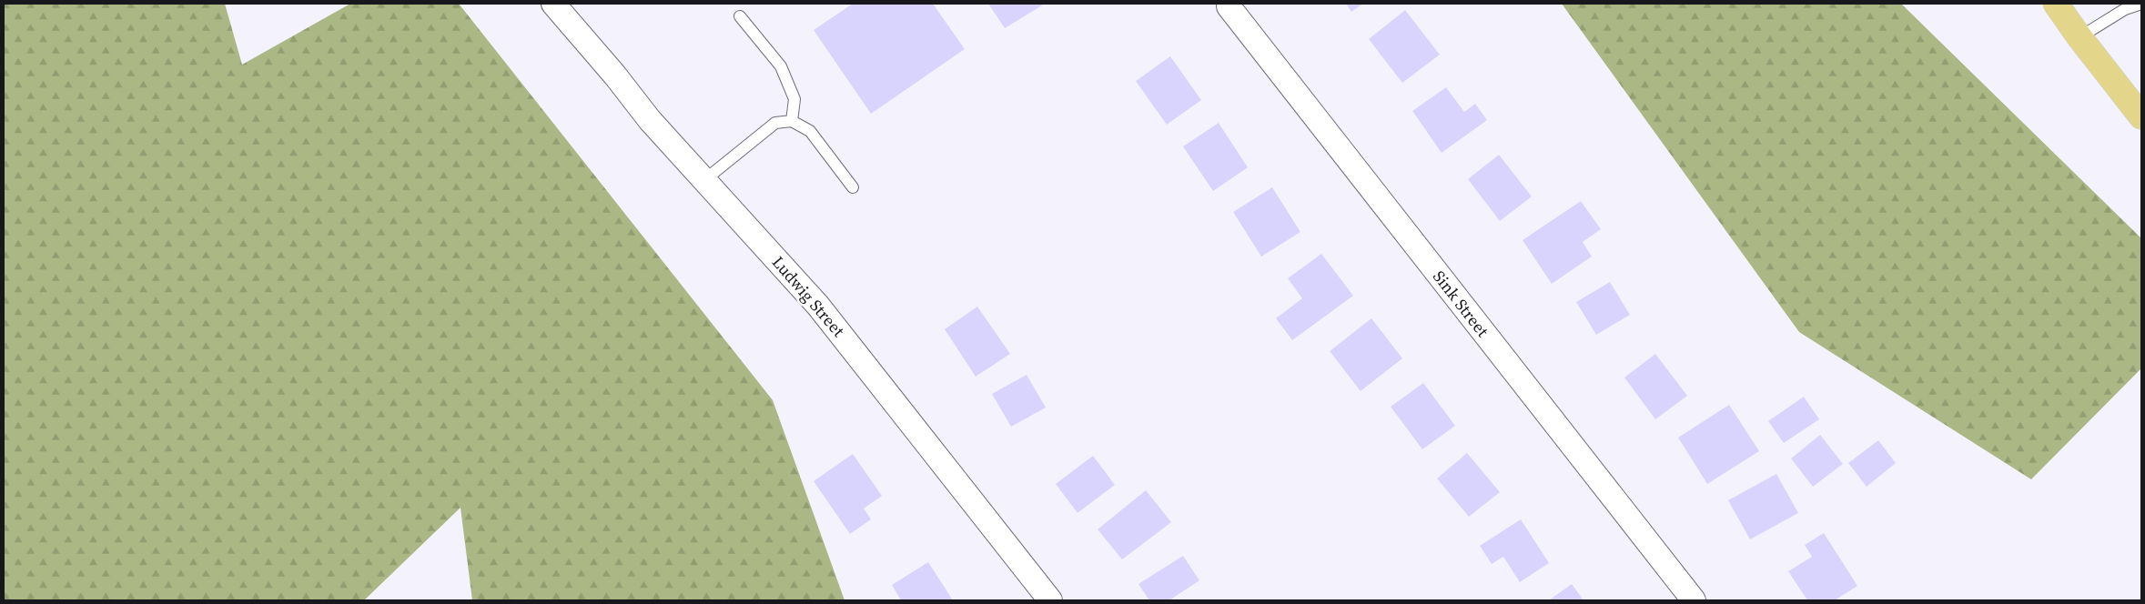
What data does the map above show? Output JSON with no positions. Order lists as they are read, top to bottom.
{
  "streets": {
    "street": ["Ludwig Street", "Sink Street"]
  }
}
